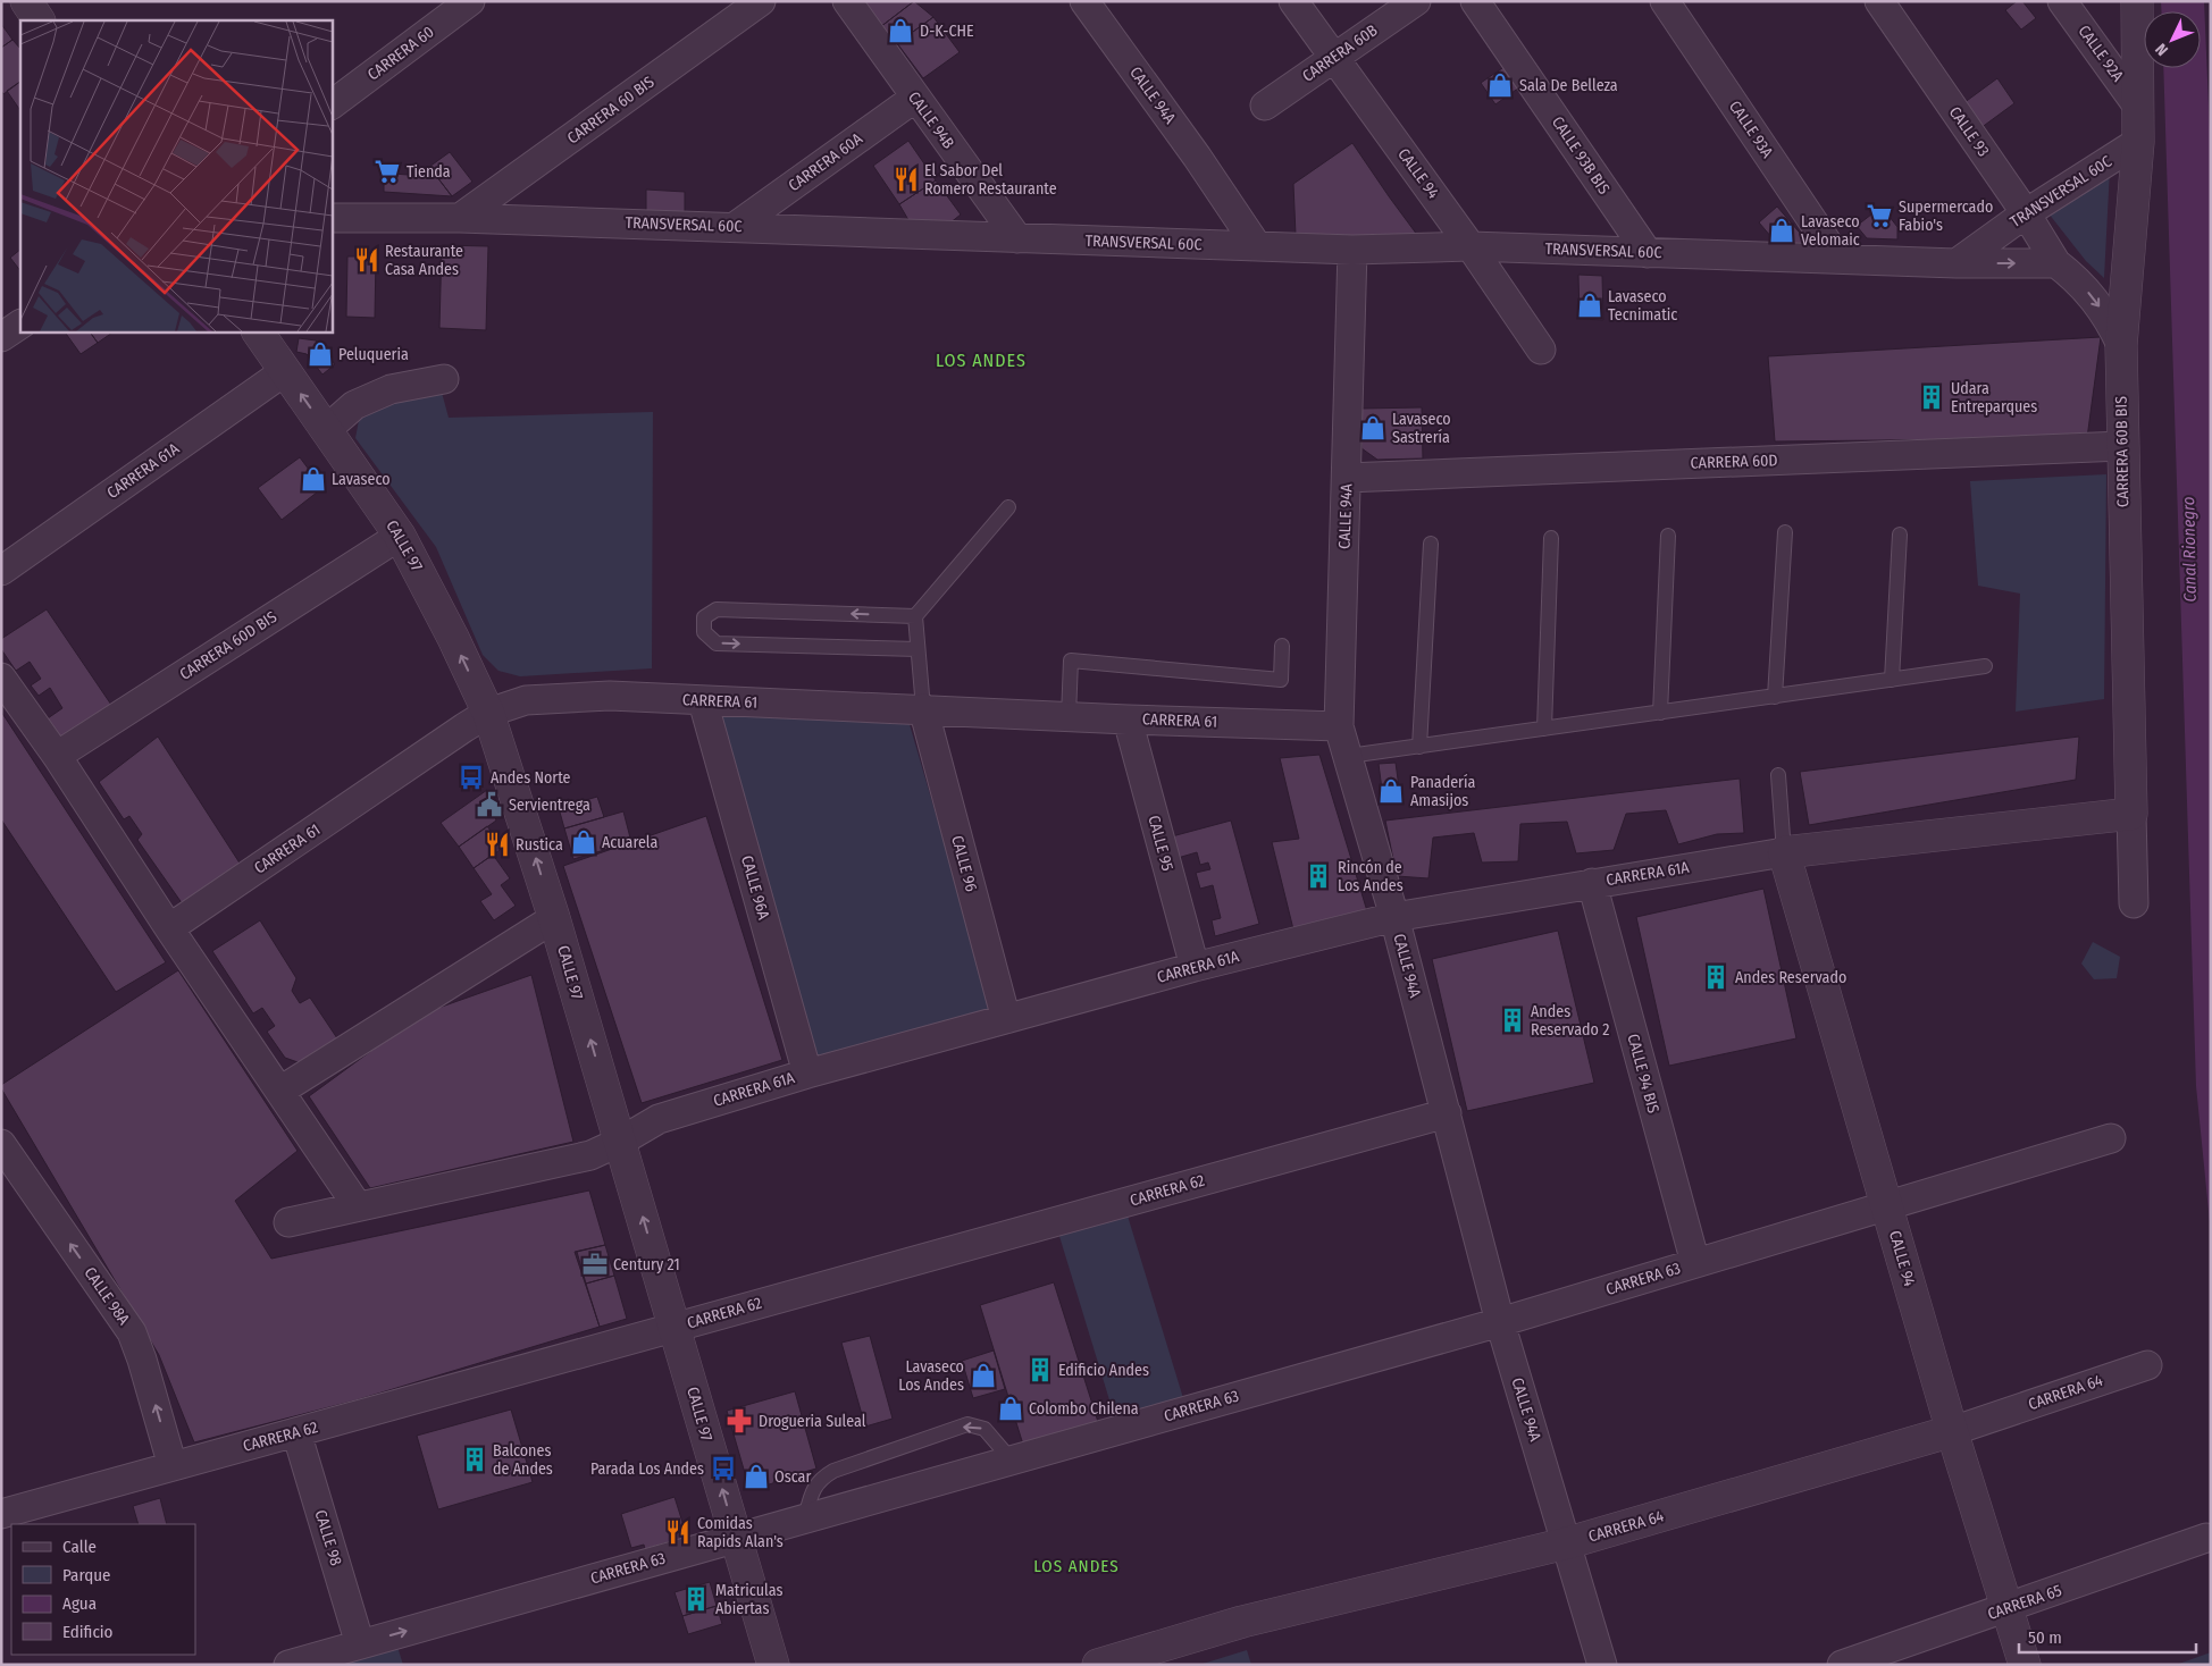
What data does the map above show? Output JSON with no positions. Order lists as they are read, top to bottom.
{
  "streets": {
    "street": [
      "CARRERA 60",
      "CARRERA 60B",
      "CALLE 92A",
      "CALLE 94A",
      "CARRERA 60 BIS",
      "CALLE 94B",
      "CALLE 93A",
      "CALLE 93",
      "CALLE 93B BIS",
      "CARRERA 60A",
      "CALLE 94",
      "TRANSVERSAL 60C",
      "CARRERA 60B BIS",
      "CARRERA 60D",
      "CARRERA 61A",
      "CALLE 97",
      "CARRERA 60D BIS",
      "CARRERA 61",
      "CALLE 95",
      "CALLE 96",
      "CALLE 96A",
      "CALLE 94 BIS",
      "CARRERA 62",
      "CARRERA 63",
      "CALLE 98A",
      "CARRERA 64",
      "CALLE 98",
      "CARRERA 65"
    ]
  },
  "crossings": [
    ["CARRERA 60B", "CALLE 94"],
    ["CALLE 92A", "CARRERA 60B BIS"],
    ["CALLE 94A", "TRANSVERSAL 60C"],
    ["CALLE 94A", "CARRERA 60D"],
    ["CALLE 94A", "CARRERA 61A"],
    ["CALLE 94A", "CARRERA 61"],
    ["CALLE 94A", "CARRERA 62"],
    ["CALLE 94A", "CARRERA 63"],
    ["CALLE 94A", "CARRERA 64"],
    ["CARRERA 60 BIS", "TRANSVERSAL 60C"],
    ["CALLE 94B", "CARRERA 60A"],
    ["CALLE 94B", "TRANSVERSAL 60C"],
    ["CALLE 93A", "TRANSVERSAL 60C"],
    ["CALLE 93", "TRANSVERSAL 60C"],
    ["CALLE 93B BIS", "TRANSVERSAL 60C"],
    ["CARRERA 60A", "TRANSVERSAL 60C"],
    ["CALLE 94", "TRANSVERSAL 60C"],
    ["CALLE 94", "CARRERA 61A"],
    ["CALLE 94", "CARRERA 63"],
    ["CALLE 94", "CARRERA 64"],
    ["CALLE 94", "CARRERA 65"],
    ["TRANSVERSAL 60C", "CARRERA 60B BIS"],
    ["CARRERA 60B BIS", "CARRERA 60D"],
    ["CARRERA 60B BIS", "CARRERA 61A"],
    ["CARRERA 61A", "CALLE 97"],
    ["CARRERA 61A", "CALLE 95"],
    ["CARRERA 61A", "CALLE 96"],
    ["CARRERA 61A", "CALLE 96A"],
    ["CARRERA 61A", "CALLE 94 BIS"],
    ["CALLE 97", "CARRERA 60D BIS"],
    ["CALLE 97", "CARRERA 61"],
    ["CALLE 97", "CARRERA 62"],
    ["CALLE 97", "CARRERA 63"],
    ["CARRERA 61", "CALLE 95"],
    ["CARRERA 61", "CALLE 96"],
    ["CARRERA 61", "CALLE 96A"],
    ["CALLE 94 BIS", "CARRERA 63"],
    ["CARRERA 62", "CALLE 98A"],
    ["CARRERA 62", "CALLE 98"],
    ["CARRERA 63", "CALLE 98"]
  ],
  "one_way": ["CALLE 97", "CALLE 98A"],
  "districts": ["LOS ANDES", "LOS ANDES"],
  "water": ["Canal Rionegro"],
  "places": {
    "shop": [
      "D-K-CHE",
      "Sala De Belleza",
      "Lavaseco Velomaic",
      "Lavaseco Tecnimatic",
      "Peluqueria",
      "Lavaseco Sastrería",
      "Lavaseco",
      "Panadería Amasijos",
      "Acuarela",
      "Lavaseco Los Andes",
      "Colombo Chilena",
      "Oscar"
    ],
    "supermarket": ["Tienda", "Supermercado Fabio's"],
    "restaurant": [
      "El Sabor Del Romero Restaurante",
      "Restaurante Casa Andes",
      "Rustica",
      "Comidas Rapids Alan's"
    ],
    "building": [
      "Udara Entreparques",
      "Rincón de Los Andes",
      "Andes Reservado",
      "Andes Reservado 2",
      "Edificio Andes",
      "Balcones de Andes",
      "Matriculas Abiertas"
    ],
    "bus stop": ["Andes Norte", "Parada Los Andes"],
    "public building": ["Servientrega"],
    "office": ["Century 21"],
    "pharmacy": ["Drogueria Suleal"]
  },
  "legend": [
    "Calle",
    "Parque",
    "Agua",
    "Edificio"
  ],
  "scale_bar": "50 m",
  "north": "bottom left"
}
